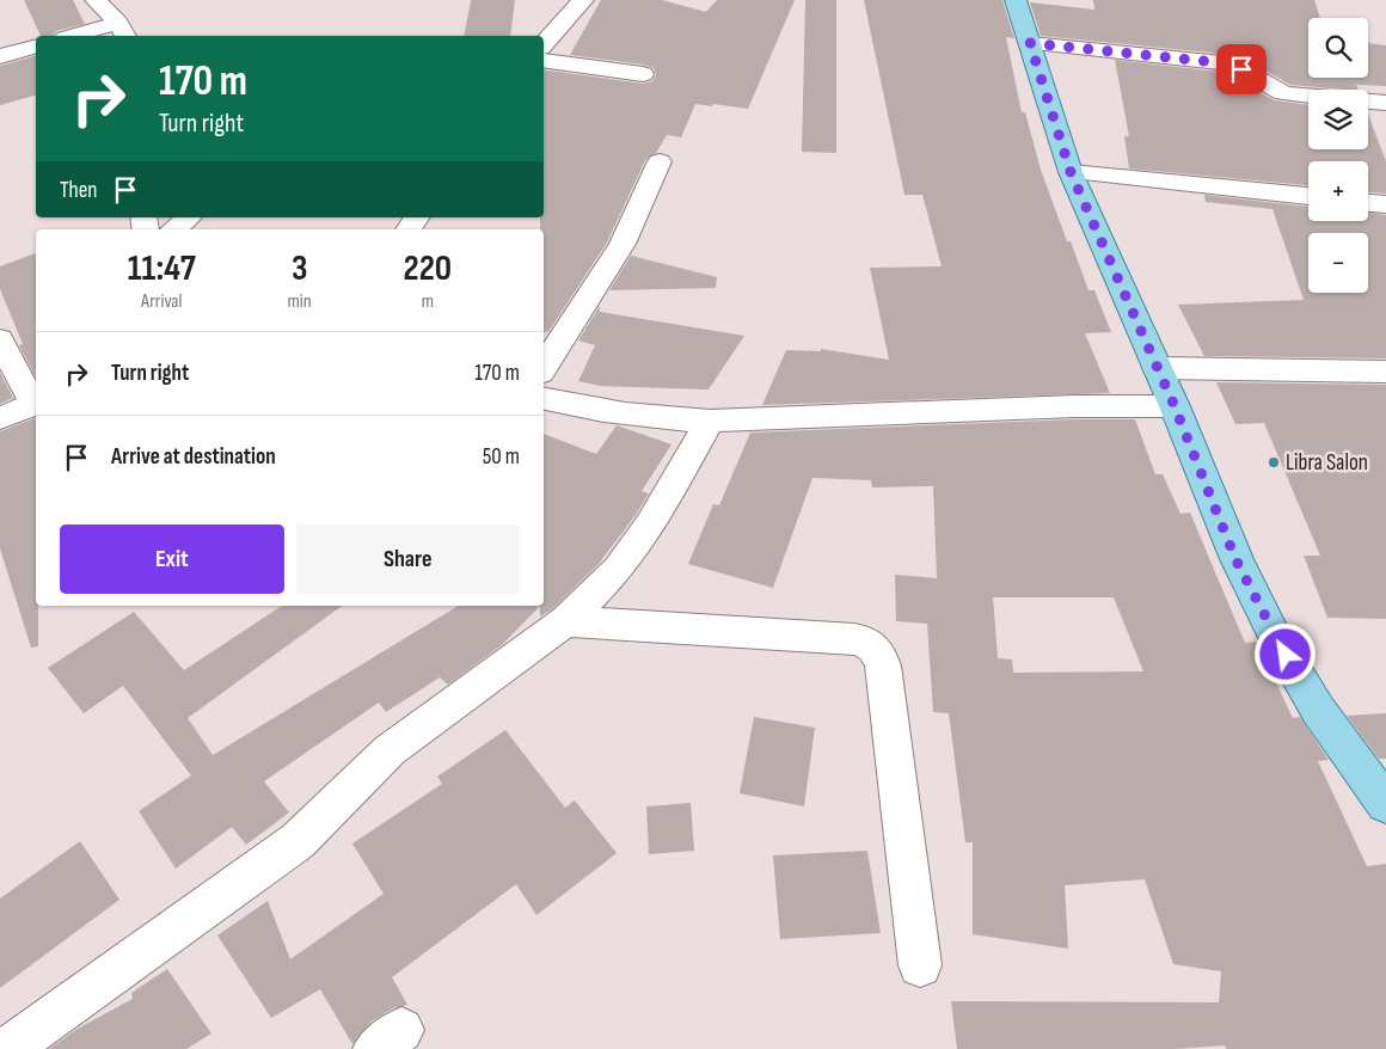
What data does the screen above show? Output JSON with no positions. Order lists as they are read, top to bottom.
{
  "places": ["Libra Salon"],
  "page": {
    "map_buttons": ["+", "−"],
    "turn": ["170 m", "Turn right"],
    "then": "Then",
    "eta": [
      "11:47",
      "Arrival",
      "3",
      "min",
      "220",
      "m"
    ],
    "list": [
      {
        "name": "Turn right",
        "value": "170 m"
      },
      {
        "name": "Arrive at destination",
        "value": "50 m"
      }
    ],
    "buttons": ["Exit", "Share"]
  }
}
